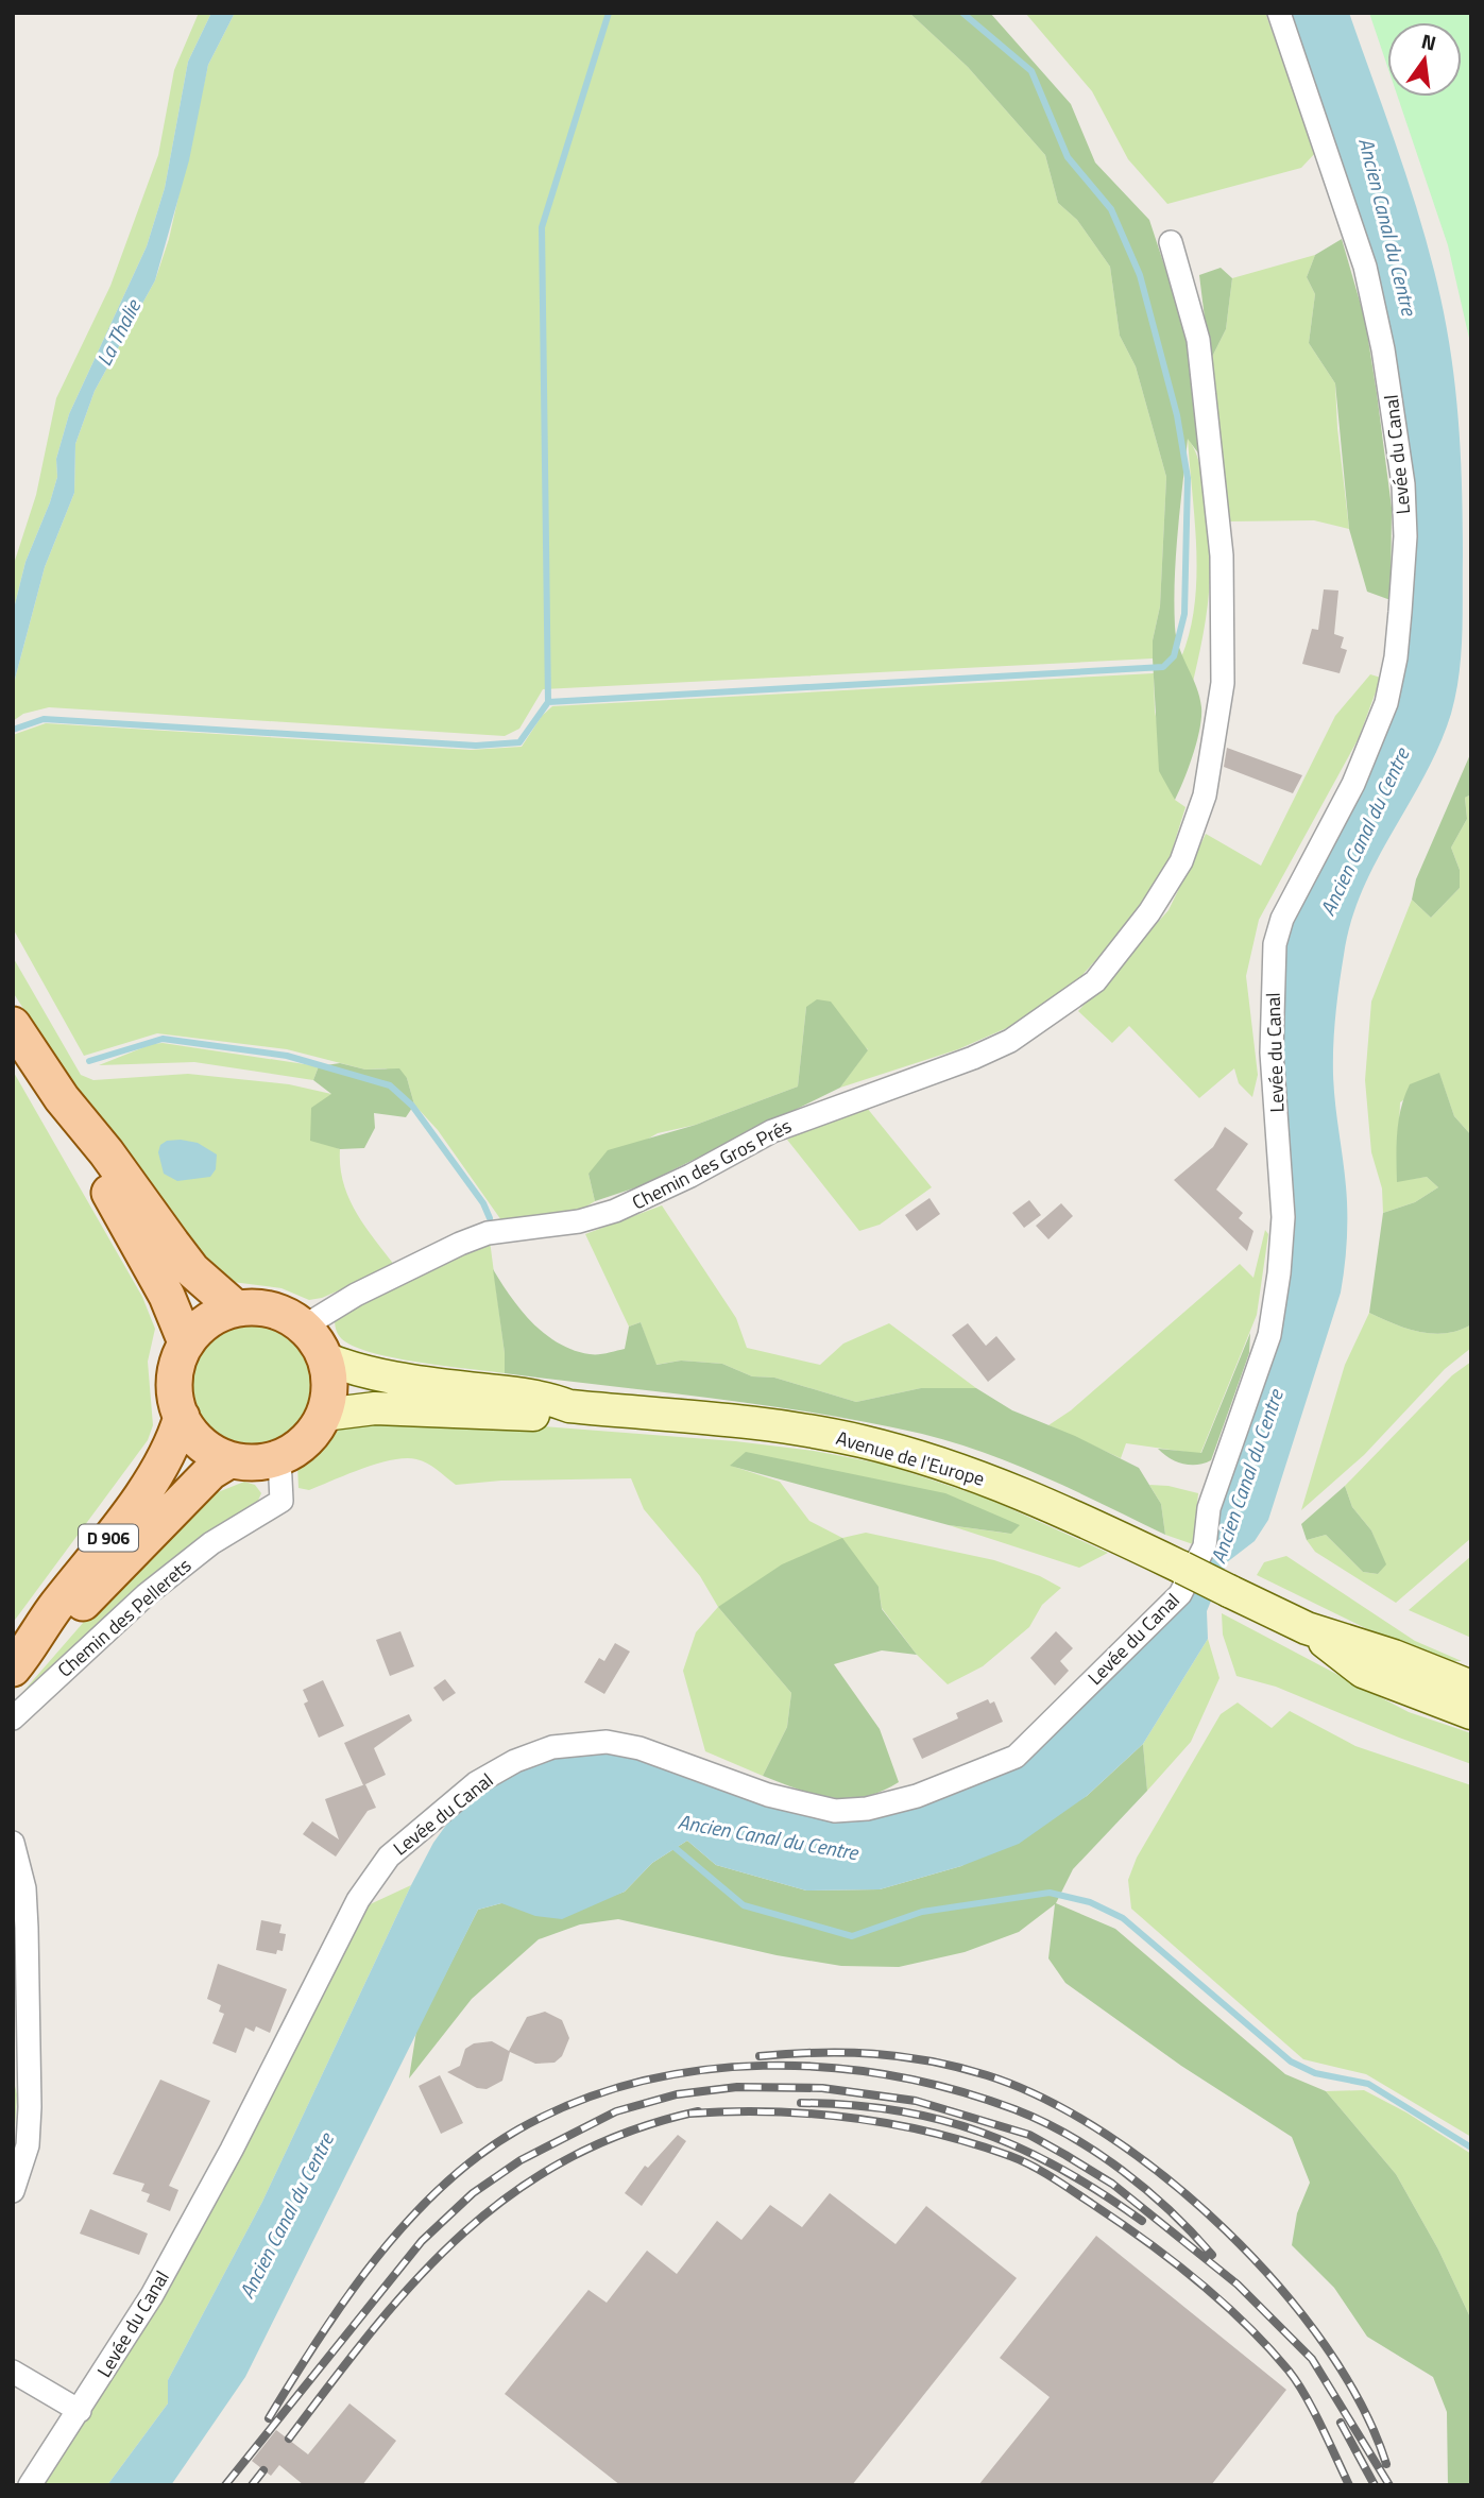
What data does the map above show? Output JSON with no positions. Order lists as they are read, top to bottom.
{
  "streets": {
    "main road": ["Avenue de l'Europe", "D 906"],
    "street": ["Levée du Canal", "Chemin des Gros Prés", "Chemin des Pellerets"]
  },
  "crossings": [
    ["Chemin des Gros Prés", "Avenue de l'Europe"],
    ["Chemin des Gros Prés", "D 906"],
    ["Chemin des Gros Prés", "Chemin des Pellerets"],
    ["Avenue de l'Europe", "D 906"],
    ["Avenue de l'Europe", "Chemin des Pellerets"],
    ["D 906", "Chemin des Pellerets"]
  ],
  "water": ["Ancien Canal du Centre", "La Thalie"],
  "north": "top"
}
